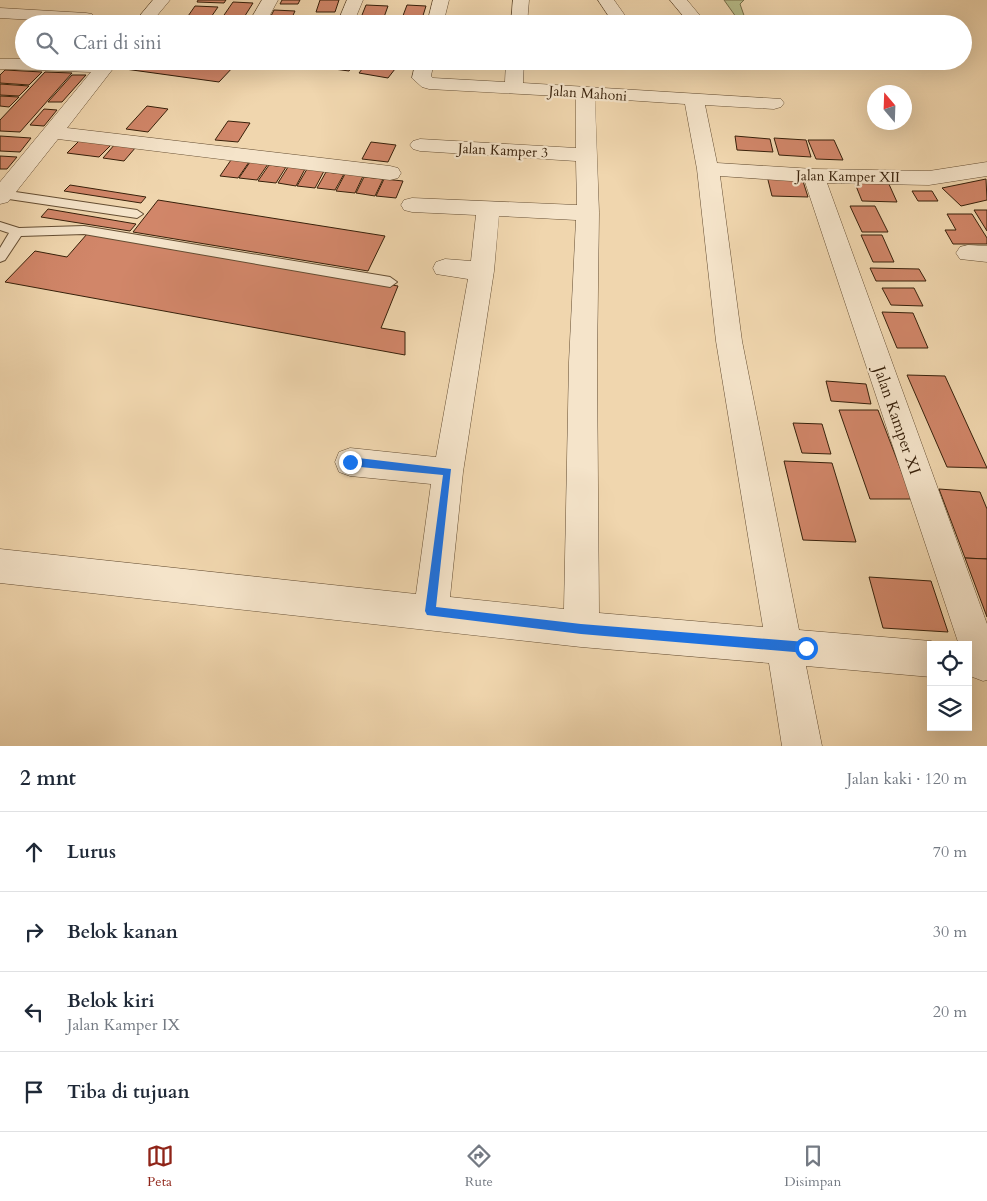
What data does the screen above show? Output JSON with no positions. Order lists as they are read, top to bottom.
{
  "streets": {
    "street": [
      "Jalan Mahoni",
      "Jalan Kamper 3",
      "Jalan Kamper XII",
      "Jalan Kamper XI"
    ]
  },
  "crossings": [
    ["Jalan Kamper XII", "Jalan Kamper XI"]
  ],
  "north": "top",
  "page": {
    "search": "Cari di sini",
    "heading": ["2 mnt", "Jalan kaki · 120 m"],
    "list": [
      ["Lurus", "70 m"],
      ["Belok kanan", "30 m"],
      ["Belok kiri", "Jalan Kamper IX", "20 m"],
      "Tiba di tujuan"
    ],
    "nav": ["Peta", "Rute", "Disimpan"]
  }
}
